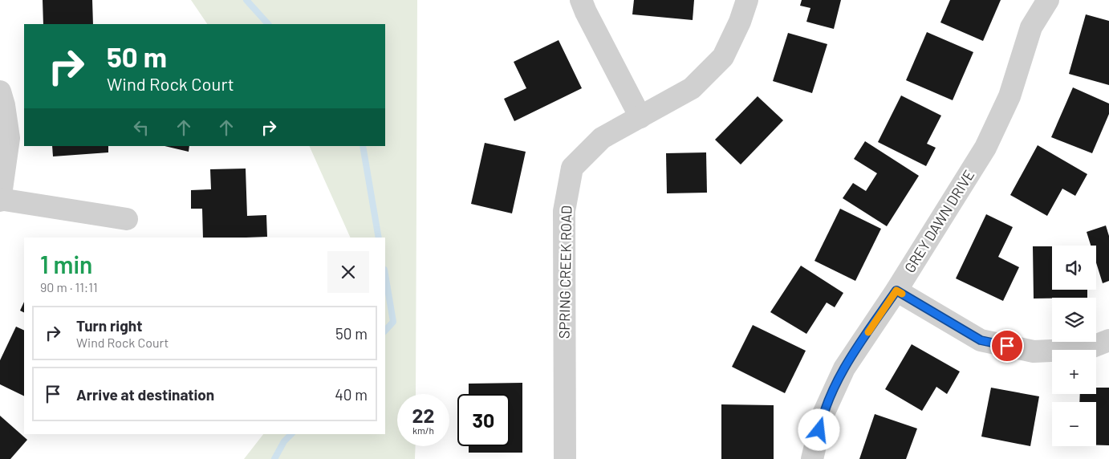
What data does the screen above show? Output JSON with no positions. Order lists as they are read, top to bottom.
{
  "streets": {
    "street": ["GREY DAWN DRIVE", "SPRING CREEK ROAD"]
  },
  "page": {
    "turn": ["50 m", "Wind Rock Court"],
    "heading": ["1 min", "90 m · 11:11"],
    "map_buttons": ["+", "−"],
    "list": [
      {
        "name": "Turn right",
        "note": "Wind Rock Court",
        "value": "50 m"
      },
      {
        "name": "Arrive at destination",
        "value": "40 m"
      }
    ],
    "speed": "22 km/h",
    "limit": "30"
  }
}
